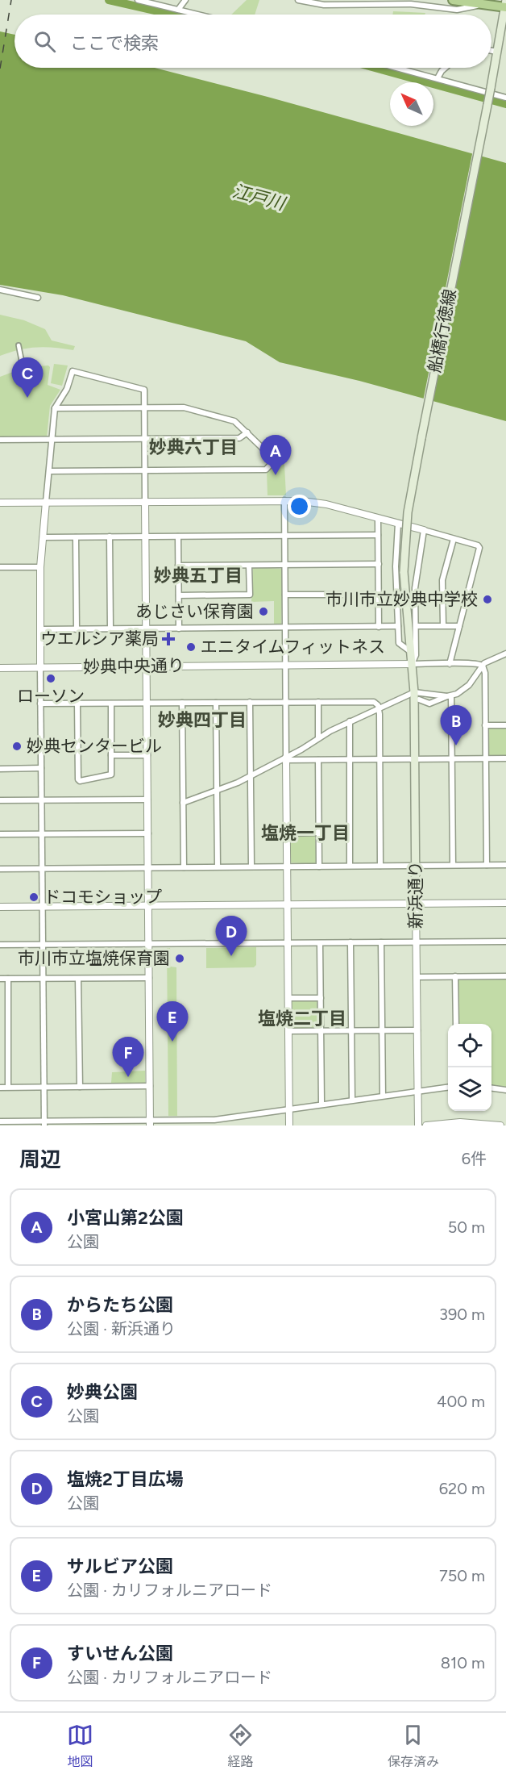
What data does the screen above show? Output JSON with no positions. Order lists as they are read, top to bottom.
{
  "streets": {
    "main road": ["船橋行徳線", "新浜通り"],
    "street": ["妙典中央通り"]
  },
  "crossings": [
    ["船橋行徳線", "妙典中央通り"],
    ["船橋行徳線", "新浜通り"],
    ["妙典中央通り", "新浜通り"]
  ],
  "districts": [
    "妙典六丁目",
    "妙典五丁目",
    "妙典四丁目",
    "塩焼一丁目",
    "塩焼二丁目"
  ],
  "water": ["江戸川"],
  "places": {
    "other": [
      "市川市立妙典中学校",
      "あじさい保育園",
      "エニタイムフィットネス",
      "ローソン",
      "妙典センタービル",
      "ドコモショップ",
      "市川市立塩焼保育園"
    ],
    "health": ["ウエルシア薬局"]
  },
  "north": "top left",
  "page": {
    "search": "ここで検索",
    "pins": [
      "C",
      "A",
      "B",
      "D",
      "E",
      "F"
    ],
    "heading": ["周辺", "6件"],
    "list": [
      {
        "mark": "A",
        "name": "小宮山第2公園",
        "note": "公園",
        "value": "50 m"
      },
      {
        "mark": "B",
        "name": "からたち公園",
        "note": "公園 · 新浜通り",
        "value": "390 m"
      },
      {
        "mark": "C",
        "name": "妙典公園",
        "note": "公園",
        "value": "400 m"
      },
      {
        "mark": "D",
        "name": "塩焼2丁目広場",
        "note": "公園",
        "value": "620 m"
      },
      {
        "mark": "E",
        "name": "サルビア公園",
        "note": "公園 · カリフォルニアロード",
        "value": "750 m"
      },
      {
        "mark": "F",
        "name": "すいせん公園",
        "note": "公園 · カリフォルニアロード",
        "value": "810 m"
      }
    ],
    "nav": ["地図", "経路", "保存済み"]
  }
}
